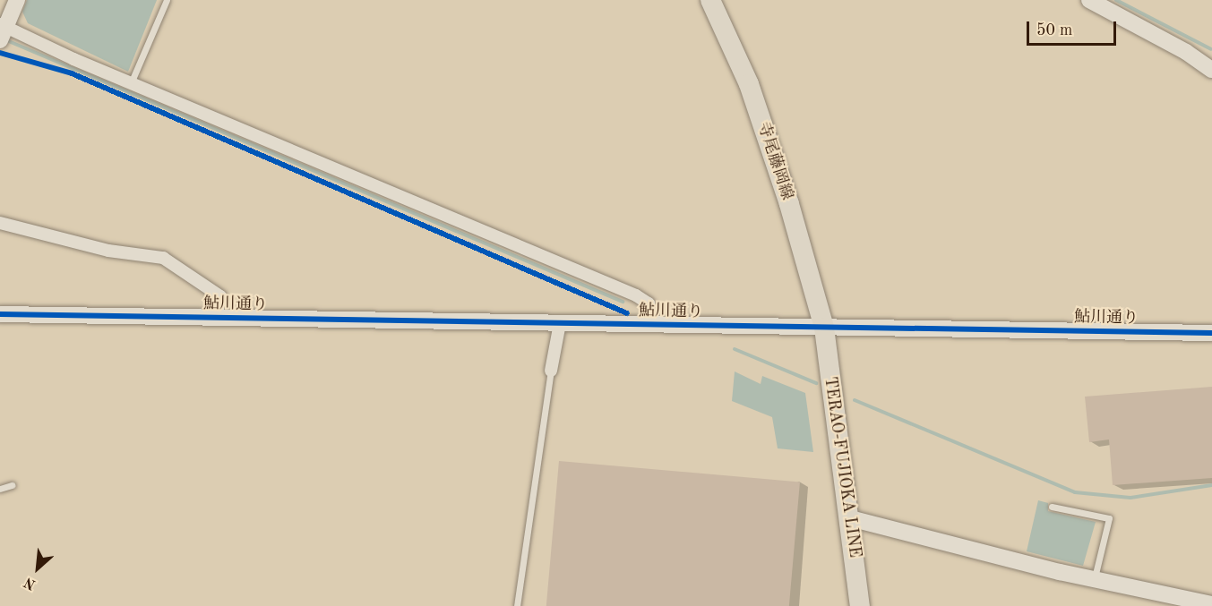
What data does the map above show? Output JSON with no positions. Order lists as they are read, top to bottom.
{
  "streets": {
    "main road": ["寺尾藤岡線", "TERAO-FUJIOKA LINE"],
    "street": ["鮎川通り"]
  },
  "crossings": [
    ["寺尾藤岡線", "鮎川通り"],
    ["寺尾藤岡線", "TERAO-FUJIOKA LINE"],
    ["鮎川通り", "TERAO-FUJIOKA LINE"]
  ],
  "scale_bar": "50 m",
  "north": "bottom left"
}
